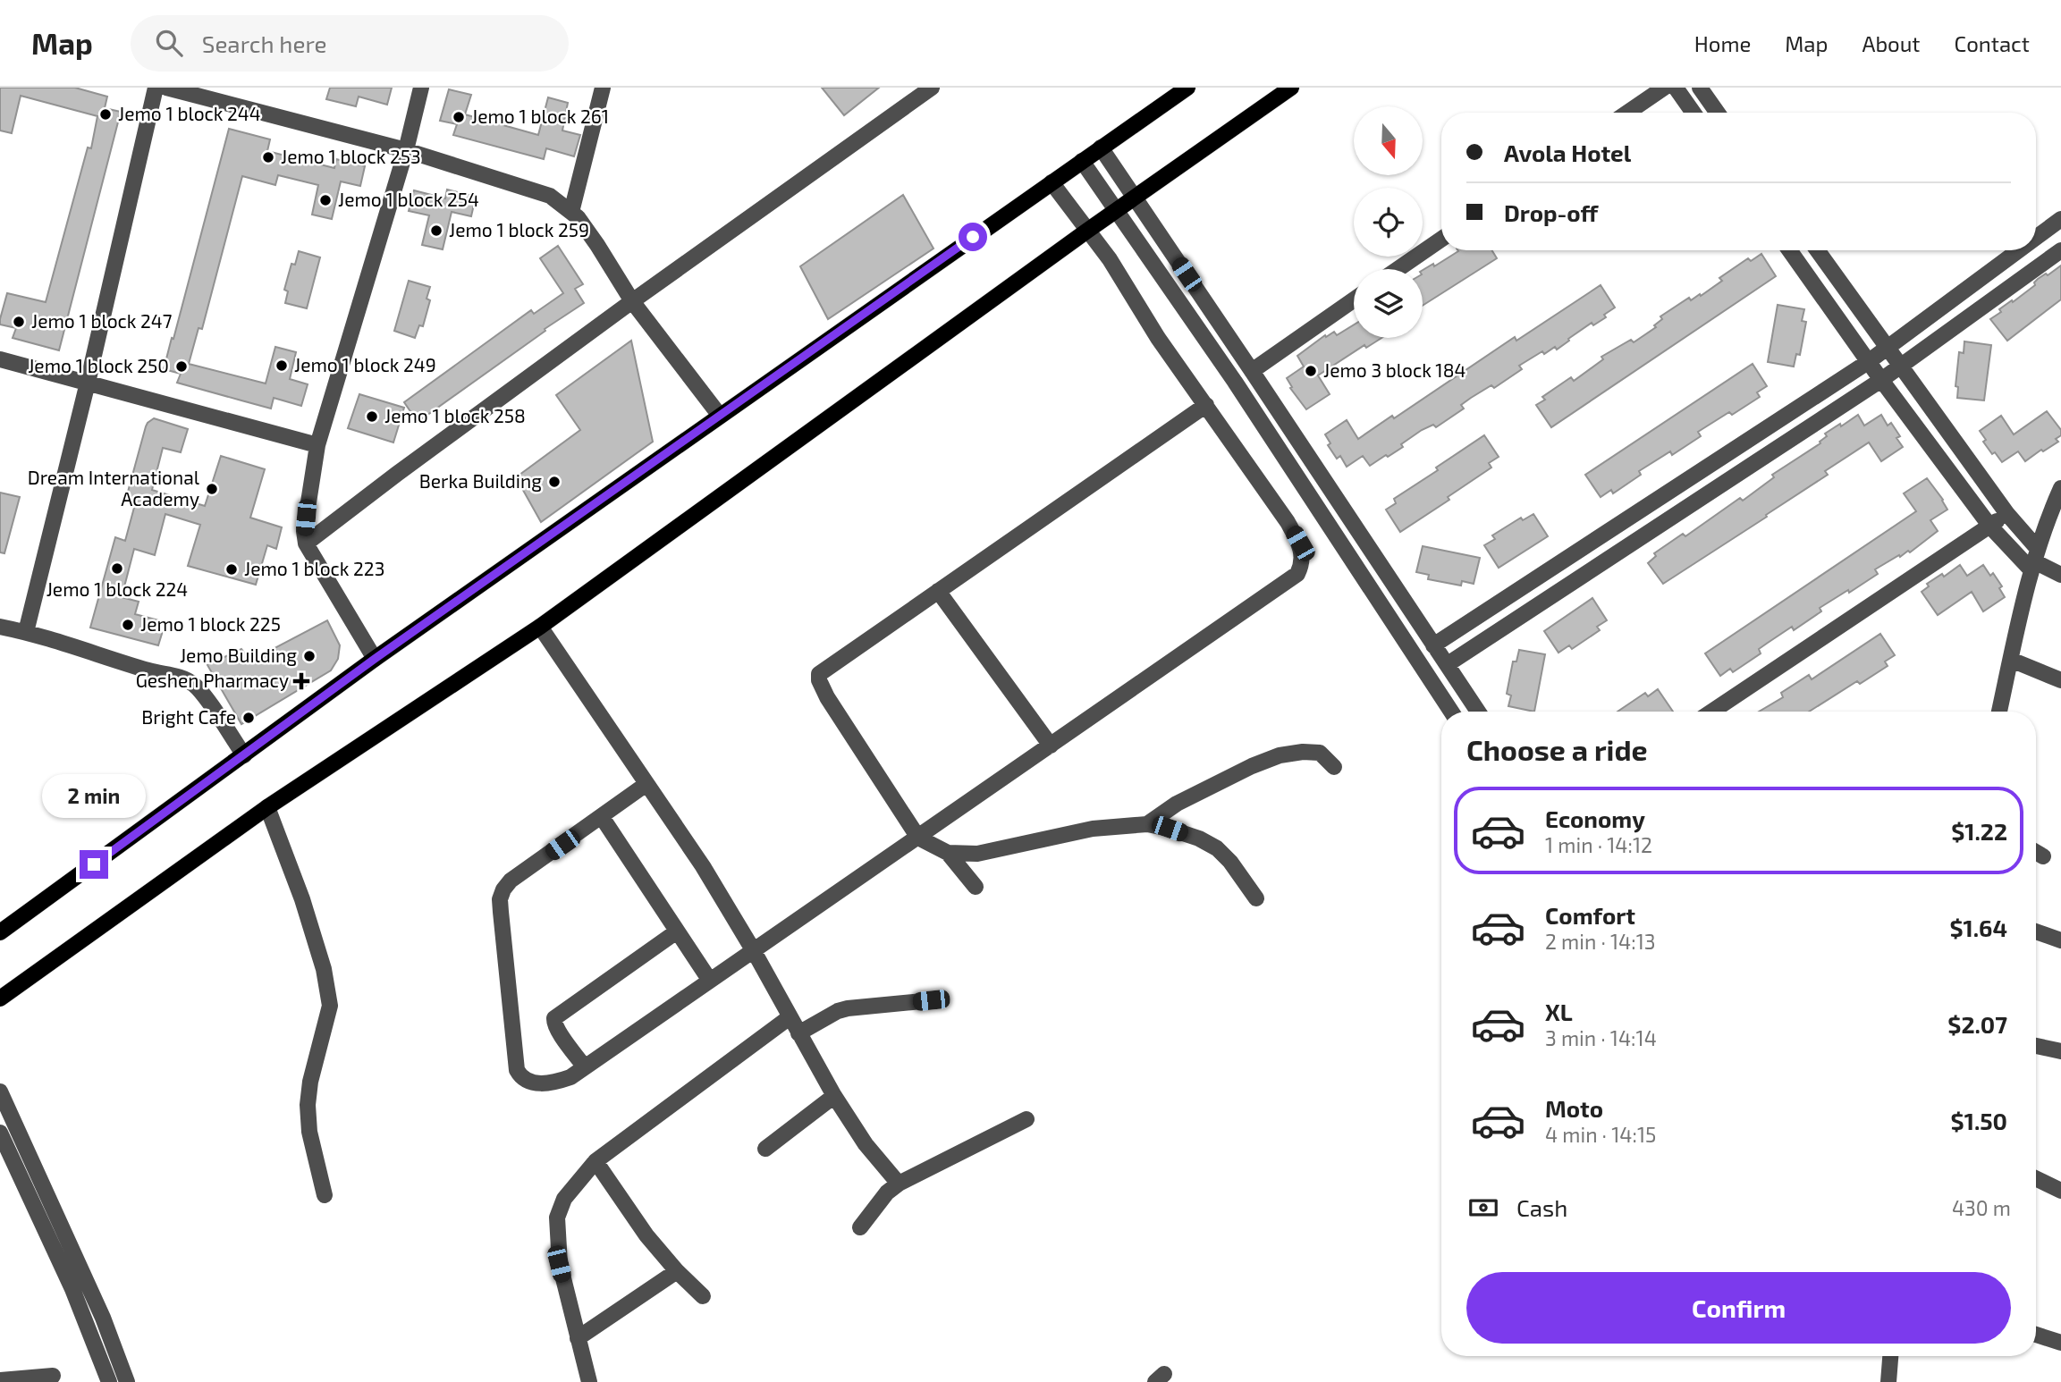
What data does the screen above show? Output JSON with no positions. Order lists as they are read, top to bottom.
{
  "places": {
    "other": [
      "Jemo 1 block 244",
      "Jemo 1 block 261",
      "Jemo 1 block 253",
      "Jemo 1 block 254",
      "Jemo 1 block 259",
      "Jemo 1 block 247",
      "Jemo 1 block 249",
      "Jemo 1 block 250",
      "Jemo 3 block 184",
      "Jemo 1 block 258",
      "Berka Building",
      "Dream International Academy",
      "Jemo 1 block 224",
      "Jemo 1 block 223",
      "Jemo 1 block 225",
      "Jemo Building",
      "Bright Cafe"
    ],
    "health": ["Geshen Pharmacy"]
  },
  "north": "bottom",
  "page": {
    "header": "Map",
    "search": "Search here",
    "nav": [
      "Home",
      "Map",
      "About",
      "Contact"
    ],
    "banner": ["Avola Hotel", "Drop-off"],
    "heading": "Choose a ride",
    "bubble": "2 min",
    "list": [
      {
        "name": "Economy",
        "note": "1 min · 14:12",
        "value": "$1.22"
      },
      {
        "name": "Comfort",
        "note": "2 min · 14:13",
        "value": "$1.64"
      },
      {
        "name": "XL",
        "note": "3 min · 14:14",
        "value": "$2.07"
      },
      {
        "name": "Moto",
        "note": "4 min · 14:15",
        "value": "$1.50"
      }
    ],
    "pay": ["Cash", "430 m"],
    "buttons": "Confirm"
  }
}
